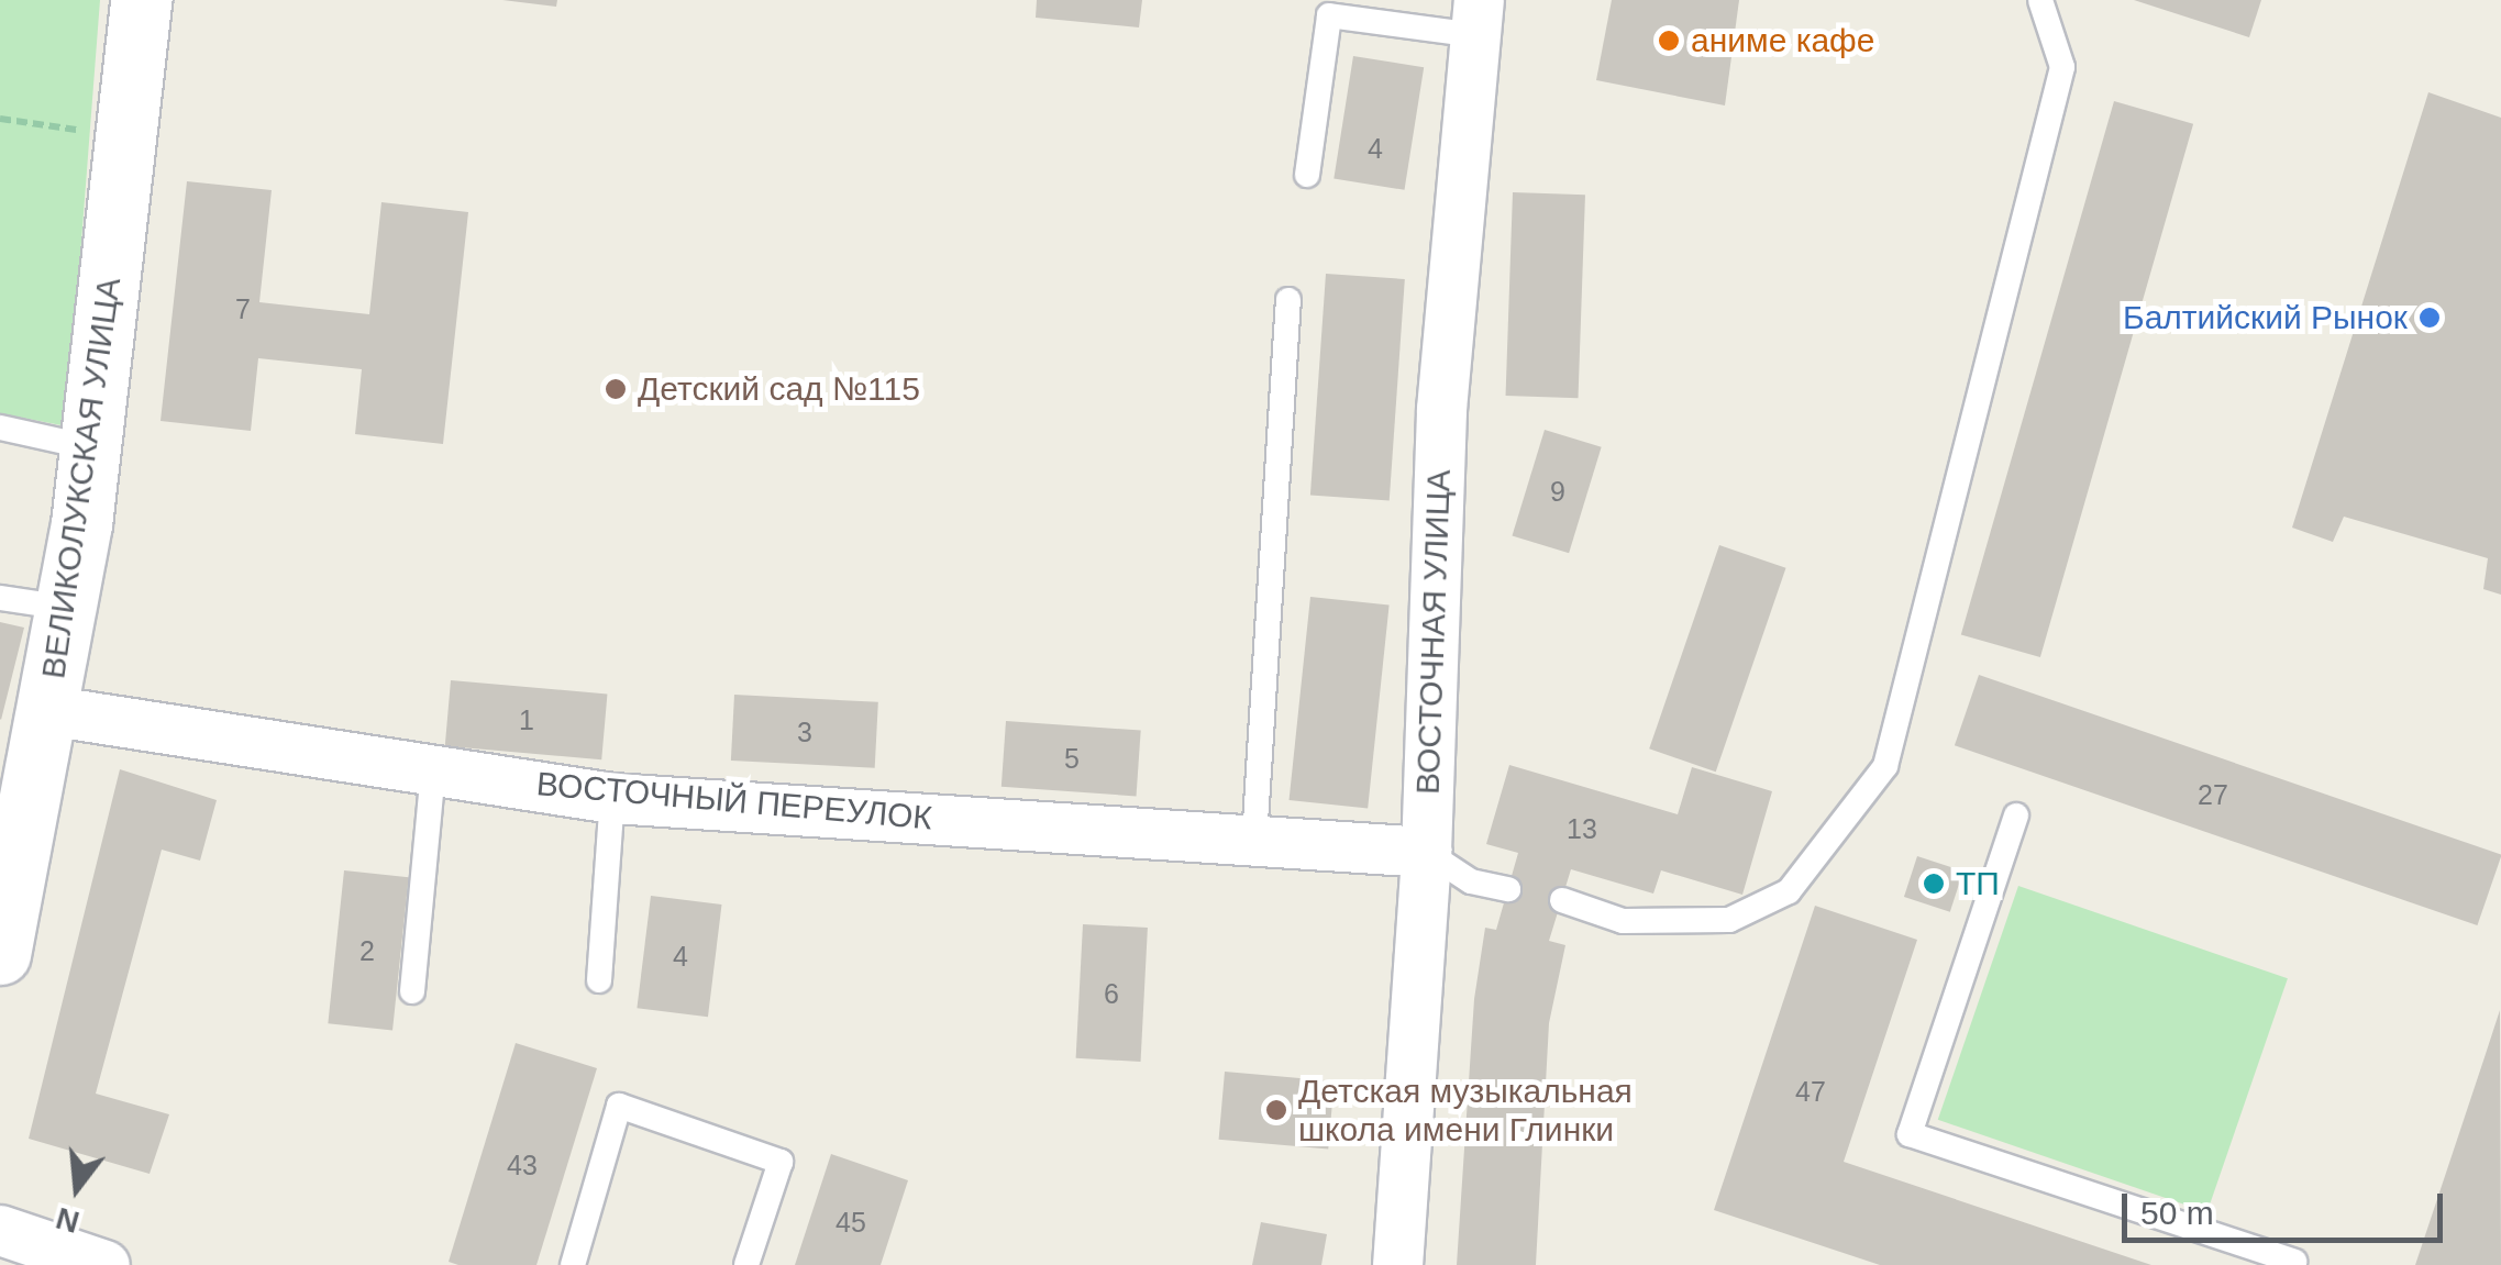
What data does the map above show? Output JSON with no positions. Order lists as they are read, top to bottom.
{
  "streets": {
    "street": ["ВЕЛИКОЛУКСКАЯ УЛИЦА", "ВОСТОЧНАЯ УЛИЦА", "ВОСТОЧНЫЙ ПЕРЕУЛОК"]
  },
  "crossings": [
    ["ВЕЛИКОЛУКСКАЯ УЛИЦА", "ВОСТОЧНЫЙ ПЕРЕУЛОК"],
    ["ВОСТОЧНАЯ УЛИЦА", "ВОСТОЧНЫЙ ПЕРЕУЛОК"]
  ],
  "places": [
    "аниме кафе",
    "Балтийский Рынок",
    "Детский сад №115",
    "ТП",
    "Детская музыкальная школа имени Глинки"
  ],
  "house_numbers": [
    "4",
    "7",
    "9",
    "1",
    "3",
    "5",
    "27",
    "13",
    "2",
    "4",
    "6",
    "47",
    "43",
    "45"
  ],
  "scale_bar": "50 m",
  "north": "bottom"
}
